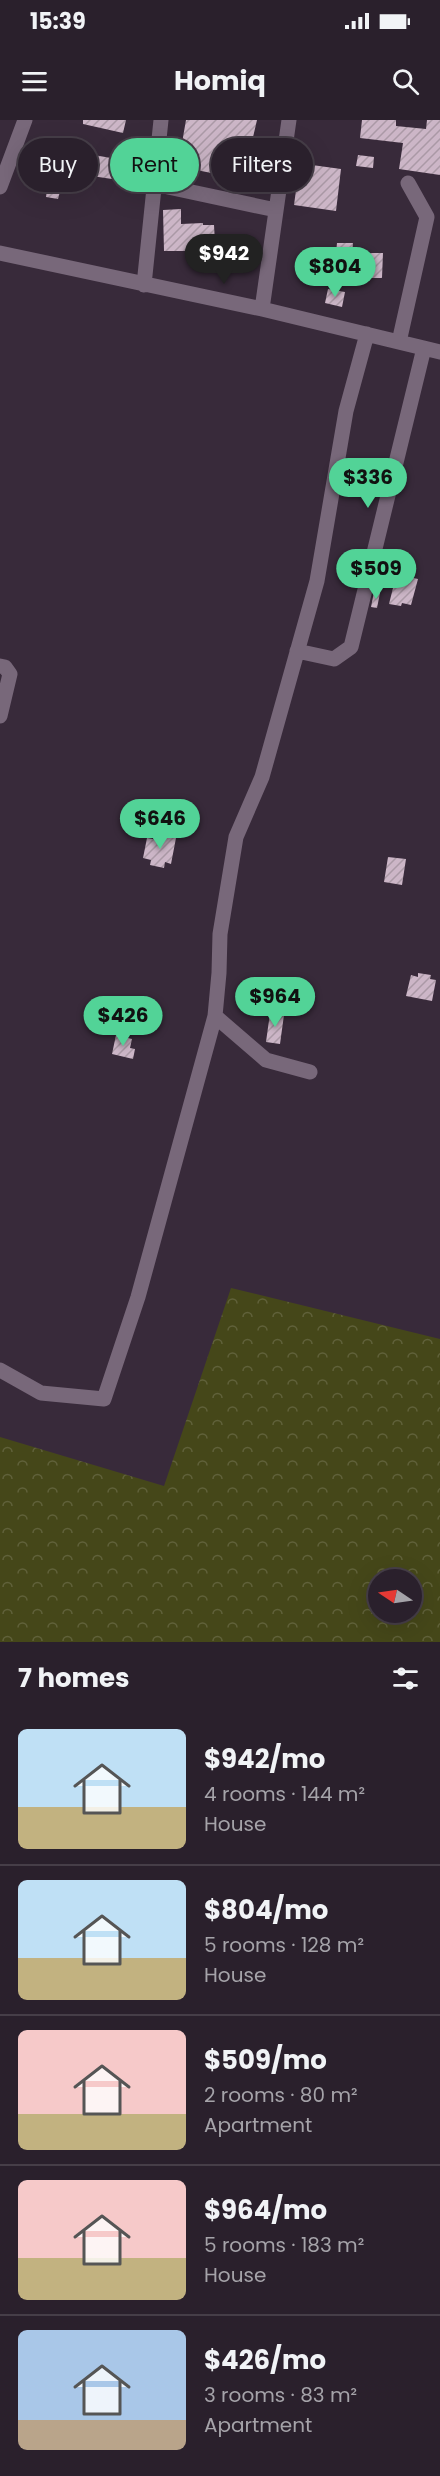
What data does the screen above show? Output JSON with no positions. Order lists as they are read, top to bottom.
{
  "north": "left",
  "page": {
    "status": "15:39",
    "header": "Homiq",
    "chip": ["Buy", "Rent", "Filters"],
    "price": [
      "$942",
      "$804",
      "$336",
      "$509",
      "$646",
      "$964",
      "$426"
    ],
    "heading": "7 homes",
    "list": [
      {
        "name": "$942/mo",
        "note": "4 rooms · 144 m² · House"
      },
      {
        "name": "$804/mo",
        "note": "5 rooms · 128 m² · House"
      },
      {
        "name": "$509/mo",
        "note": "2 rooms · 80 m² · Apartment"
      },
      {
        "name": "$964/mo",
        "note": "5 rooms · 183 m² · House"
      },
      {
        "name": "$426/mo",
        "note": "3 rooms · 83 m² · Apartment"
      }
    ]
  }
}
